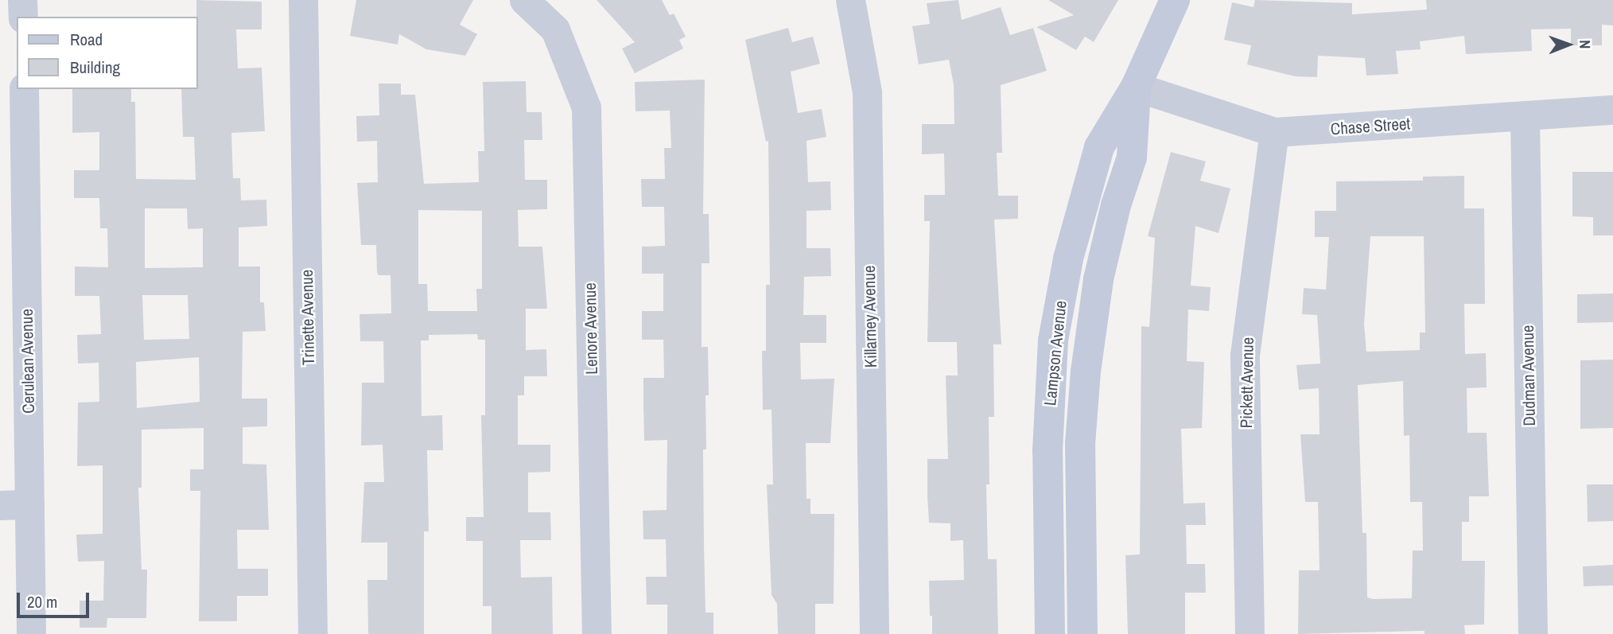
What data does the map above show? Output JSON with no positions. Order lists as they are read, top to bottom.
{
  "streets": {
    "main road": ["Lampson Avenue"],
    "street": [
      "Chase Street",
      "Killarney Avenue",
      "Trinette Avenue",
      "Lenore Avenue",
      "Cerulean Avenue",
      "Dudman Avenue",
      "Pickett Avenue"
    ]
  },
  "crossings": [
    ["Chase Street", "Lampson Avenue"],
    ["Chase Street", "Dudman Avenue"],
    ["Chase Street", "Pickett Avenue"]
  ],
  "legend": ["Road", "Building"],
  "scale_bar": "20 m",
  "north": "right"
}
